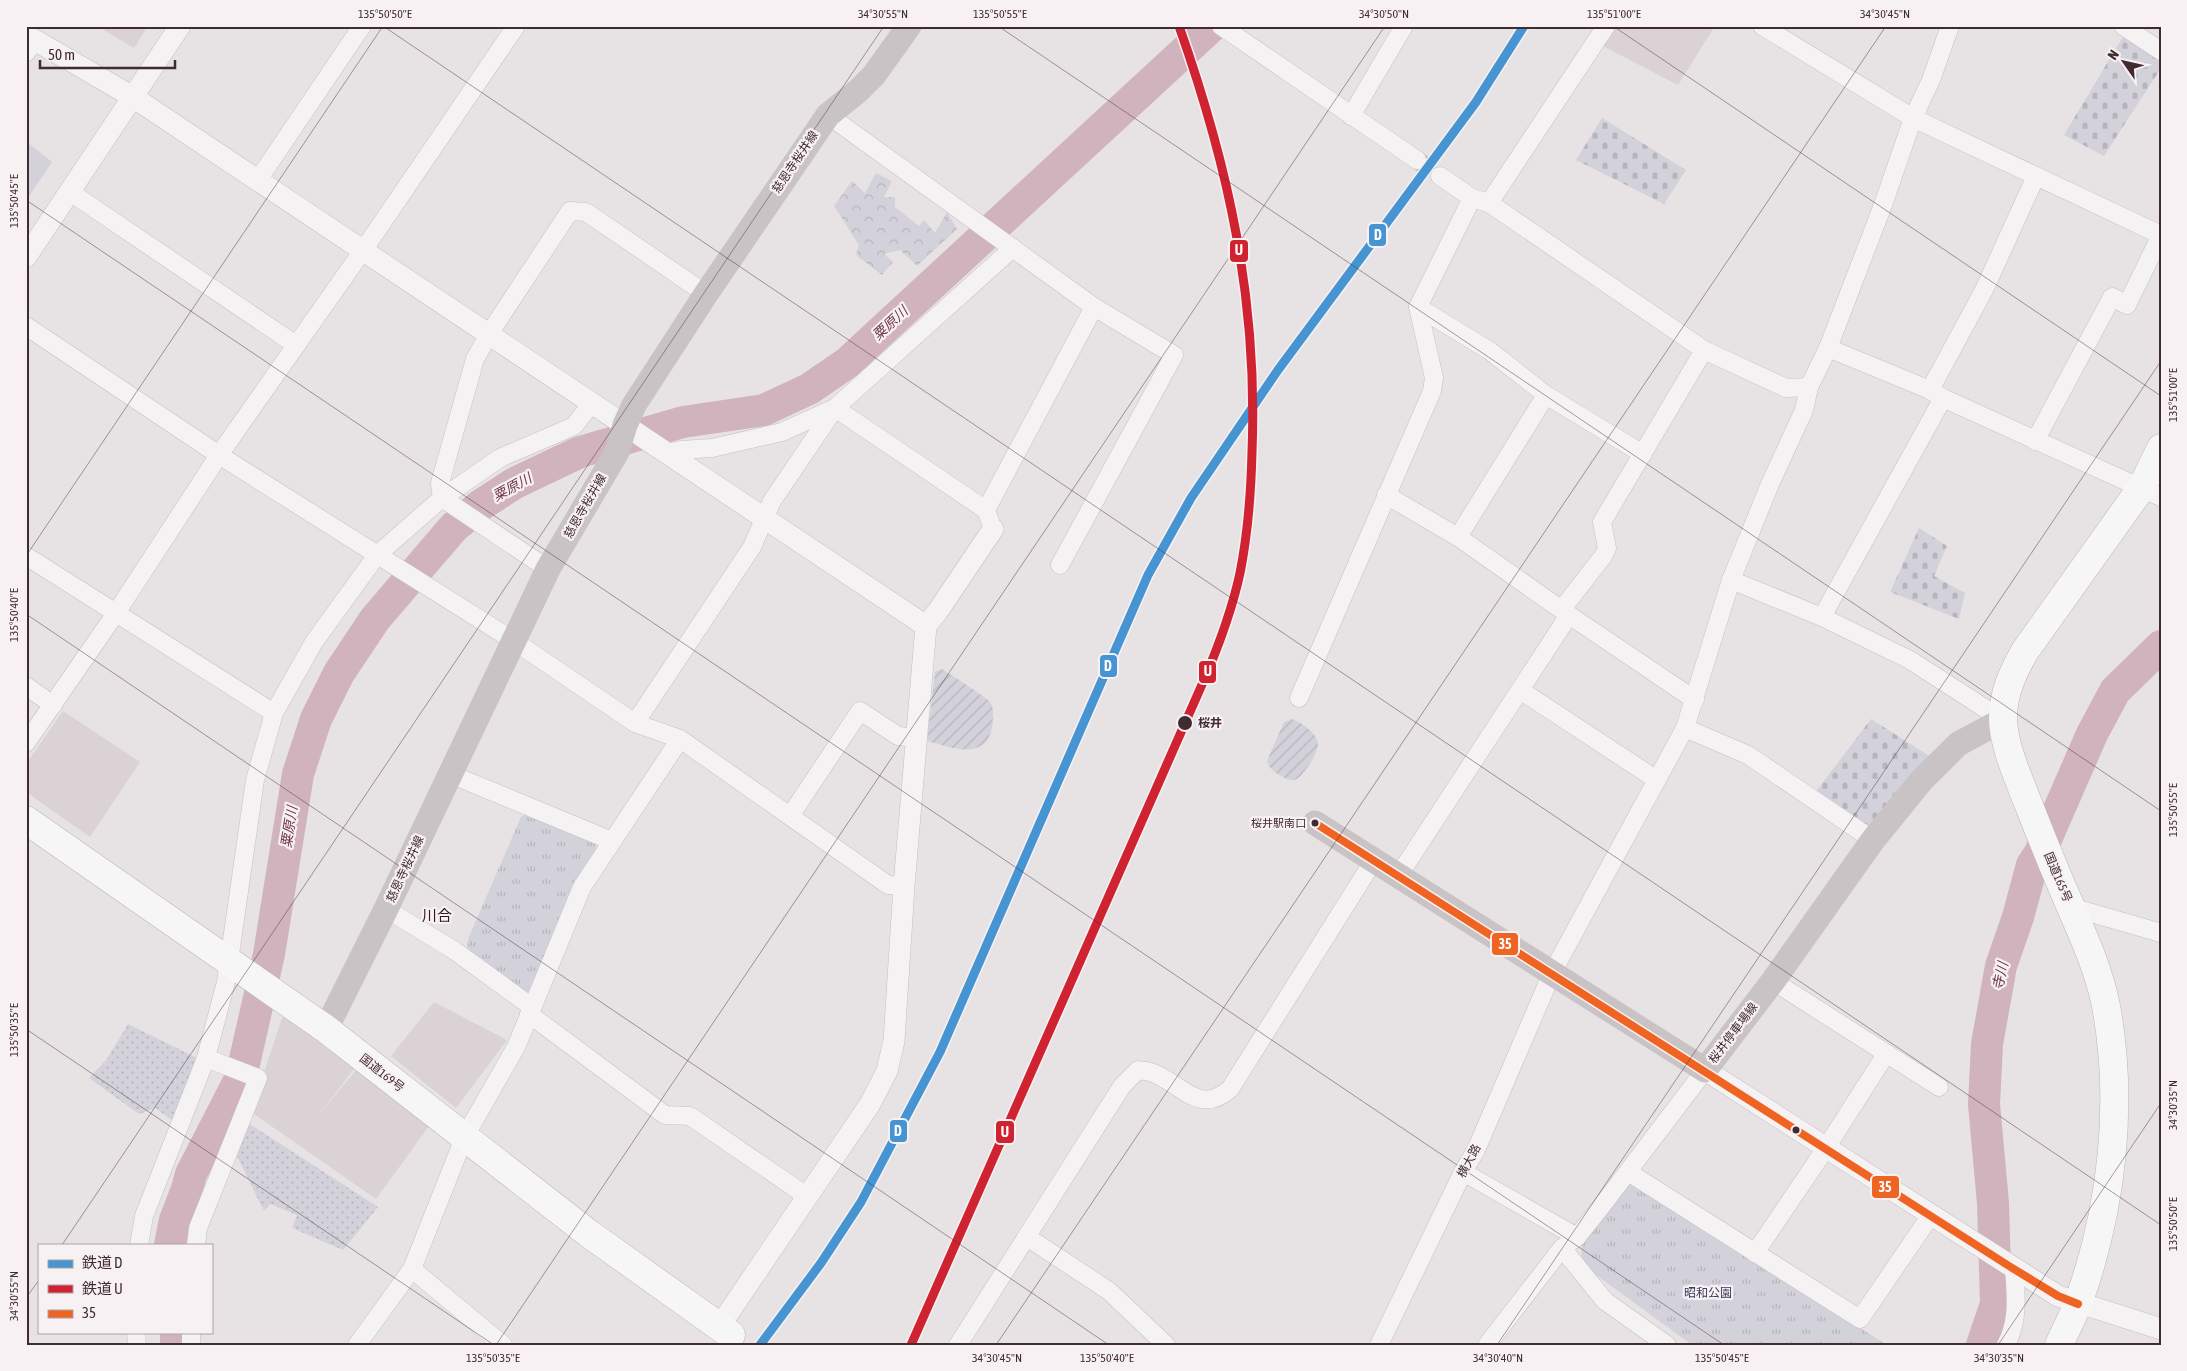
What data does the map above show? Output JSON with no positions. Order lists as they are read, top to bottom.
{
  "streets": {
    "highway": ["国道165号", "国道169号"],
    "main road": ["慈恩寺桜井線", "桜井停車場線"],
    "street": ["横大路"]
  },
  "crossings": [
    ["慈恩寺桜井線", "国道169号"],
    ["国道165号", "桜井停車場線"],
    ["桜井停車場線", "横大路"]
  ],
  "districts": ["川合"],
  "water": ["粟原川", "寺川"],
  "parks": ["昭和公園"],
  "places": ["桜井", "桜井駅南口"],
  "lines": ["rail line D", "rail line U", "transit line 35"],
  "legend": ["鉄道 D", "鉄道 U", "35"],
  "scale_bar": "50 m",
  "north": "top left",
  "coordinates": [
    "135°50'50\"E",
    "34°30'55\"N",
    "135°50'55\"E",
    "34°30'50\"N",
    "135°51'00\"E",
    "34°30'45\"N",
    "135°50'45\"E",
    "135°50'40\"E",
    "135°50'35\"E",
    "34°30'35\"N",
    "34°30'40\"N"
  ]
}
